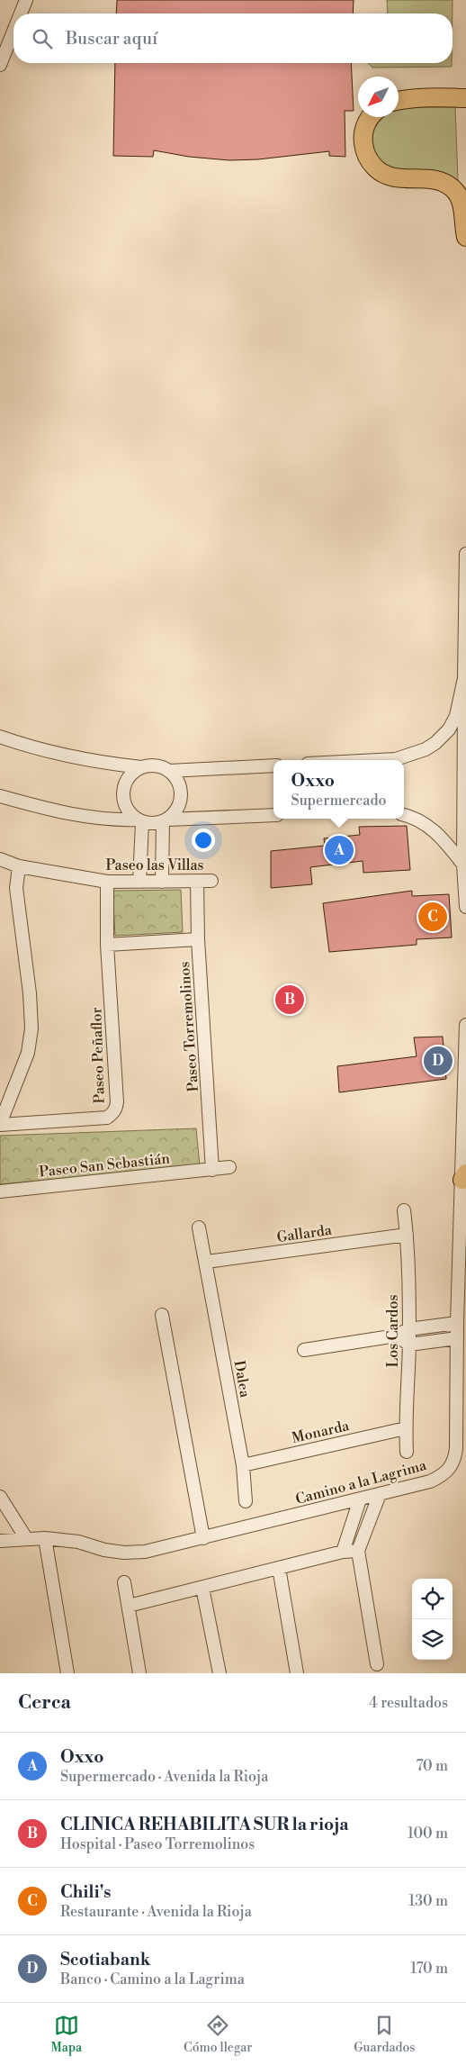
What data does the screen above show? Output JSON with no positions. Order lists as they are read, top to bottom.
{
  "streets": {
    "street": [
      "Paseo las Villas",
      "Paseo Torremolinos",
      "Paseo Peñaflor",
      "Paseo San Sebastián",
      "Gallarda",
      "Los Cardos",
      "Dalea",
      "Monarda",
      "Camino a la Lagrima"
    ]
  },
  "crossings": [
    ["Paseo las Villas", "Paseo Torremolinos"],
    ["Paseo las Villas", "Paseo Peñaflor"],
    ["Paseo Torremolinos", "Paseo San Sebastián"],
    ["Gallarda", "Los Cardos"],
    ["Gallarda", "Dalea"],
    ["Los Cardos", "Monarda"],
    ["Dalea", "Monarda"]
  ],
  "north": "bottom left",
  "page": {
    "search": "Buscar aquí",
    "popup": ["Oxxo", "Supermercado"],
    "pins": [
      "A",
      "C",
      "B",
      "D"
    ],
    "heading": ["Cerca", "4 resultados"],
    "list": [
      {
        "mark": "A",
        "name": "Oxxo",
        "note": "Supermercado · Avenida la Rioja",
        "value": "70 m"
      },
      {
        "mark": "B",
        "name": "CLINICA REHABILITA SUR la rioja",
        "note": "Hospital · Paseo Torremolinos",
        "value": "100 m"
      },
      {
        "mark": "C",
        "name": "Chili's",
        "note": "Restaurante · Avenida la Rioja",
        "value": "130 m"
      },
      {
        "mark": "D",
        "name": "Scotiabank",
        "note": "Banco · Camino a la Lagrima",
        "value": "170 m"
      }
    ],
    "nav": ["Mapa", "Cómo llegar", "Guardados"]
  }
}
